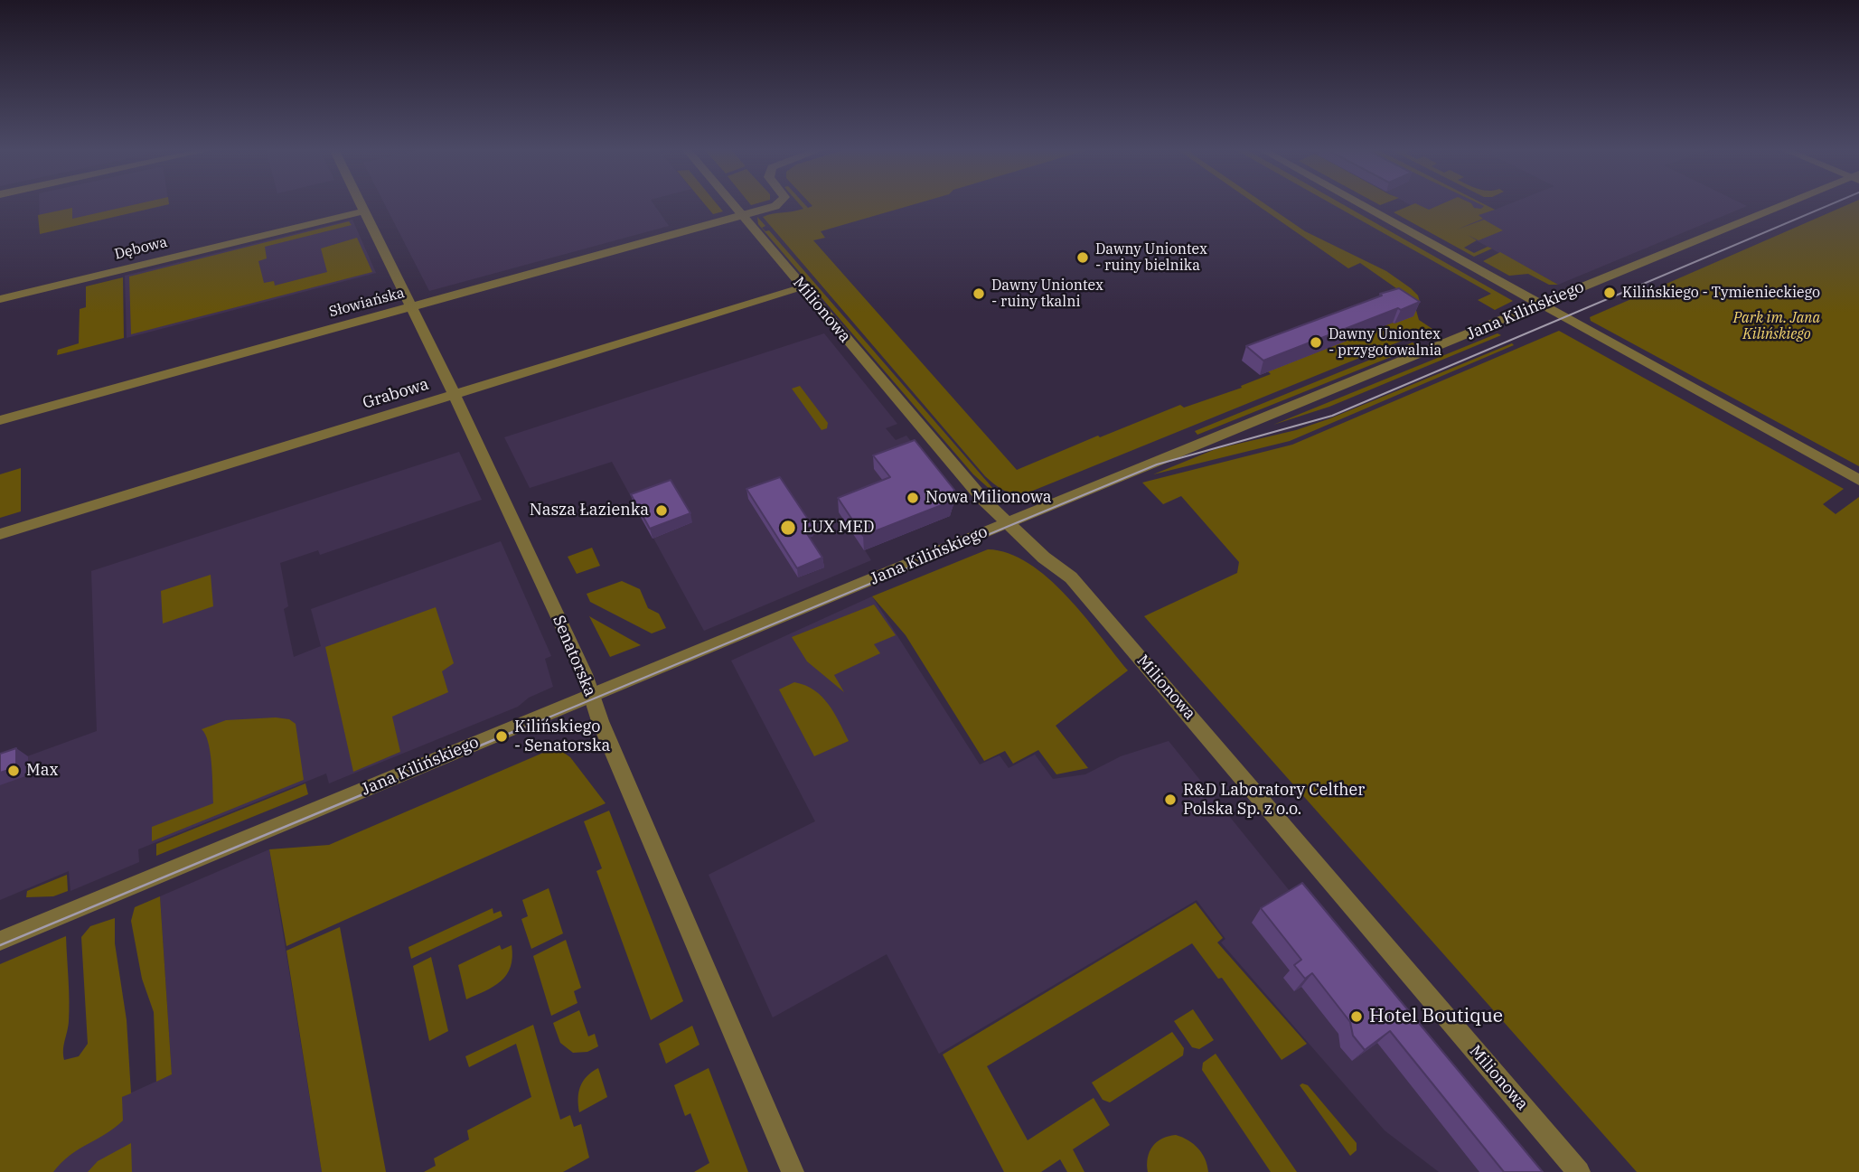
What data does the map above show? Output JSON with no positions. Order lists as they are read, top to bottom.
{
  "streets": {
    "street": [
      "Dębowa",
      "Słowiańska",
      "Milionowa",
      "Jana Kilińskiego",
      "Grabowa",
      "Senatorska"
    ]
  },
  "crossings": [
    ["Dębowa", "Senatorska"],
    ["Słowiańska", "Milionowa"],
    ["Słowiańska", "Senatorska"],
    ["Milionowa", "Jana Kilińskiego"],
    ["Milionowa", "Grabowa"],
    ["Jana Kilińskiego", "Senatorska"],
    ["Grabowa", "Senatorska"]
  ],
  "parks": ["Park im. Jana Kilińskiego"],
  "places": [
    "Dawny Uniontex - ruiny bielnika",
    "Kilińskiego - Tymienieckiego",
    "Dawny Uniontex - ruiny tkalni",
    "Dawny Uniontex - przygotowalnia",
    "Nowa Milionowa",
    "Nasza Łazienka",
    "LUX MED",
    "Kilińskiego - Senatorska",
    "Max",
    "R&D Laboratory Celther Polska Sp. z o.o.",
    "Hotel Boutique"
  ]
}
